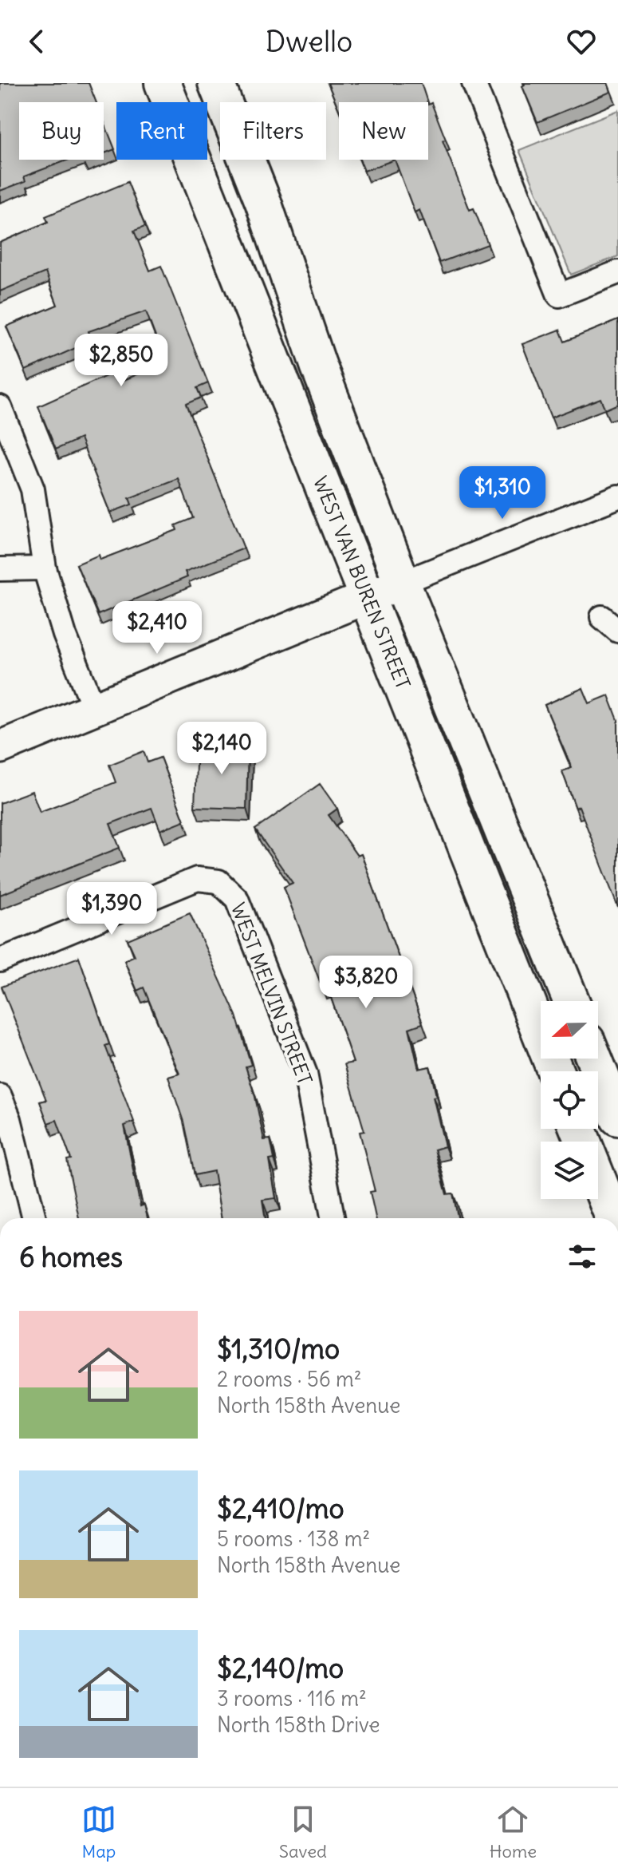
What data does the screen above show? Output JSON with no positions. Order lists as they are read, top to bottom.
{
  "streets": {
    "main road": ["WEST VAN BUREN STREET"],
    "street": ["WEST MELVIN STREET"]
  },
  "north": "left",
  "page": {
    "header": "Dwello",
    "chip": [
      "Buy",
      "Rent",
      "Filters",
      "New"
    ],
    "price": [
      "$2,850",
      "$1,310",
      "$2,410",
      "$2,140",
      "$1,390",
      "$3,820"
    ],
    "heading": "6 homes",
    "list": [
      {
        "name": "$1,310/mo",
        "note": "2 rooms · 56 m² · North 158th Avenue"
      },
      {
        "name": "$2,410/mo",
        "note": "5 rooms · 138 m² · North 158th Avenue"
      },
      {
        "name": "$2,140/mo",
        "note": "3 rooms · 116 m² · North 158th Drive"
      }
    ],
    "tabs": ["Map", "Saved", "Home"]
  }
}
